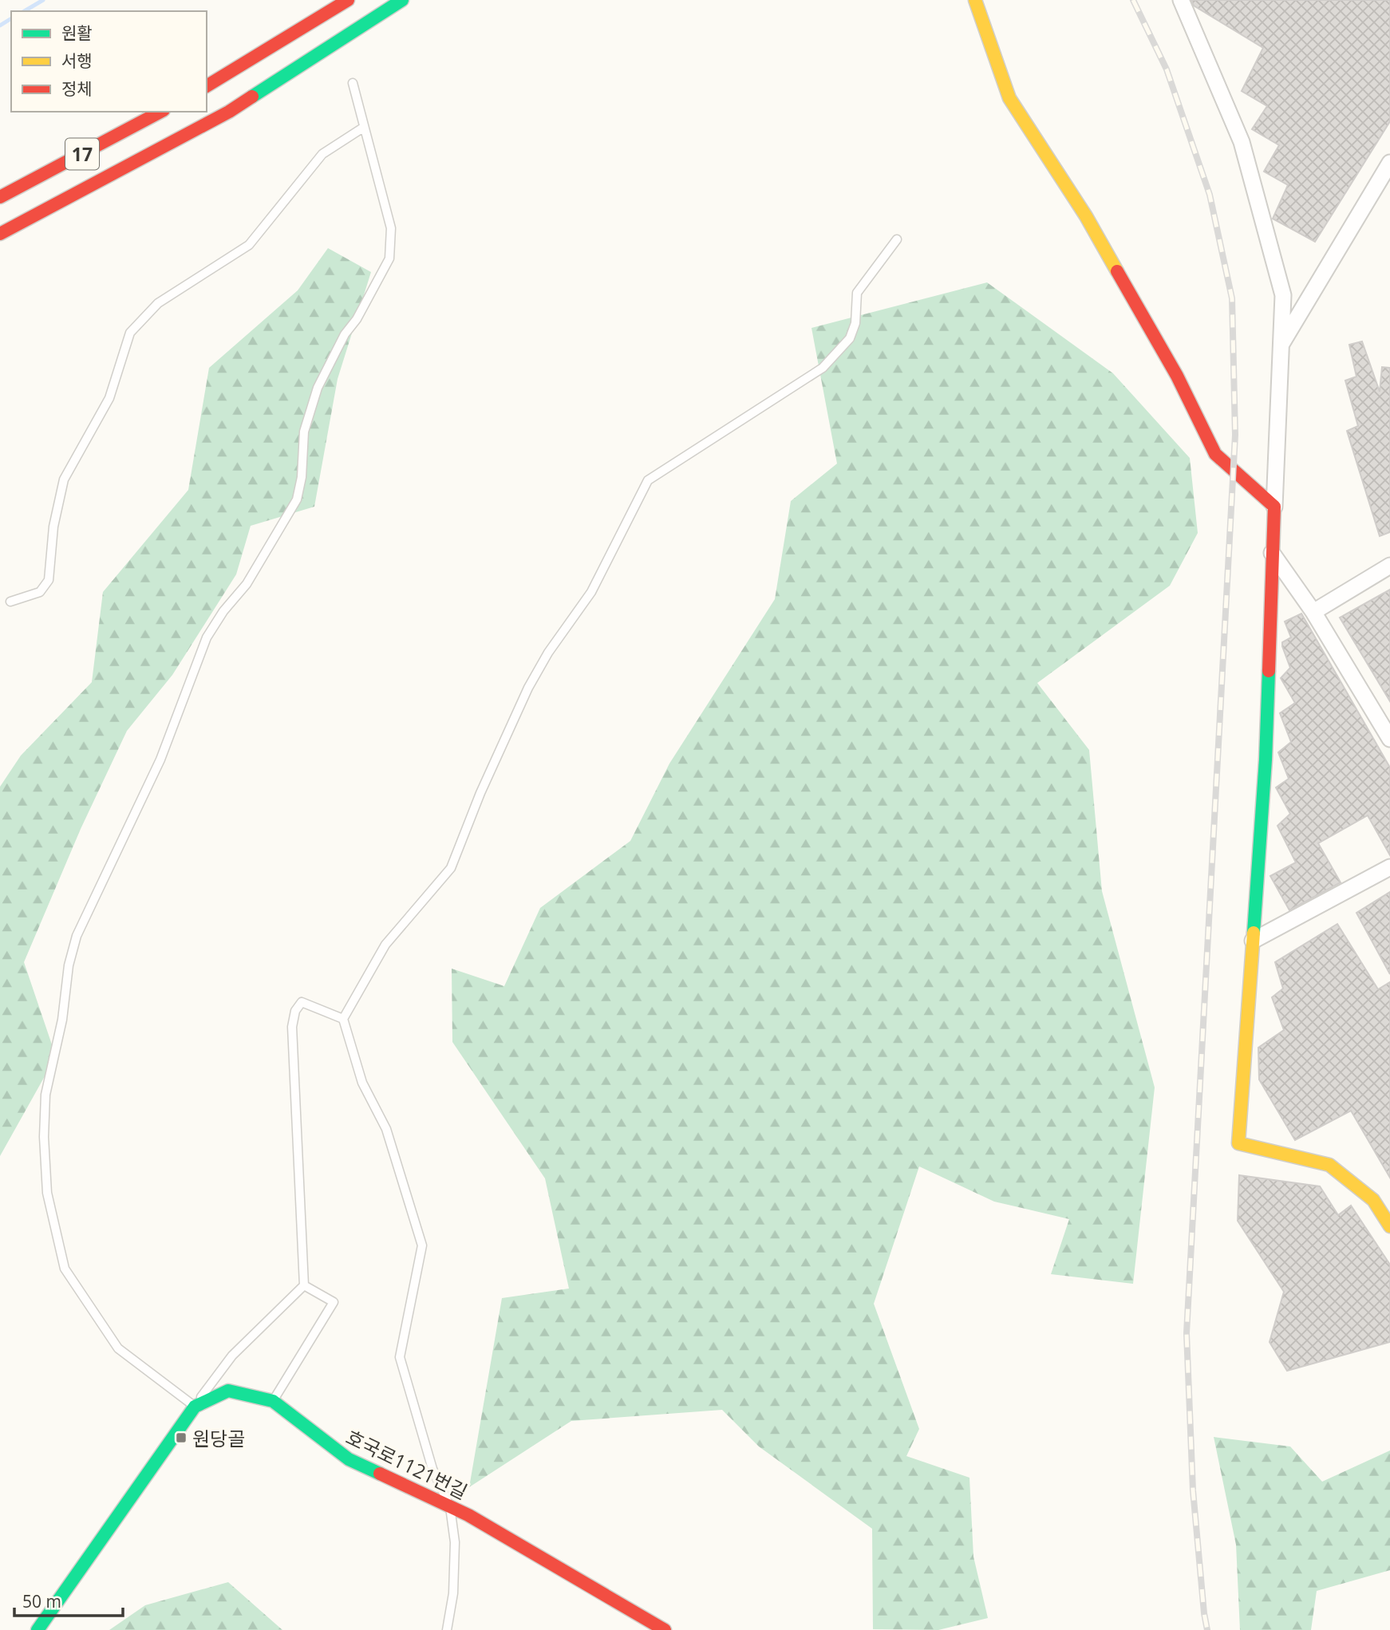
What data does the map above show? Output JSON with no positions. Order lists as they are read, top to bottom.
{
  "streets": {
    "main road": ["17", "호국로1121번길"]
  },
  "places": {
    "transit": ["원당골"]
  },
  "legend": ["원활", "서행", "정체"],
  "scale_bar": "50 m"
}
